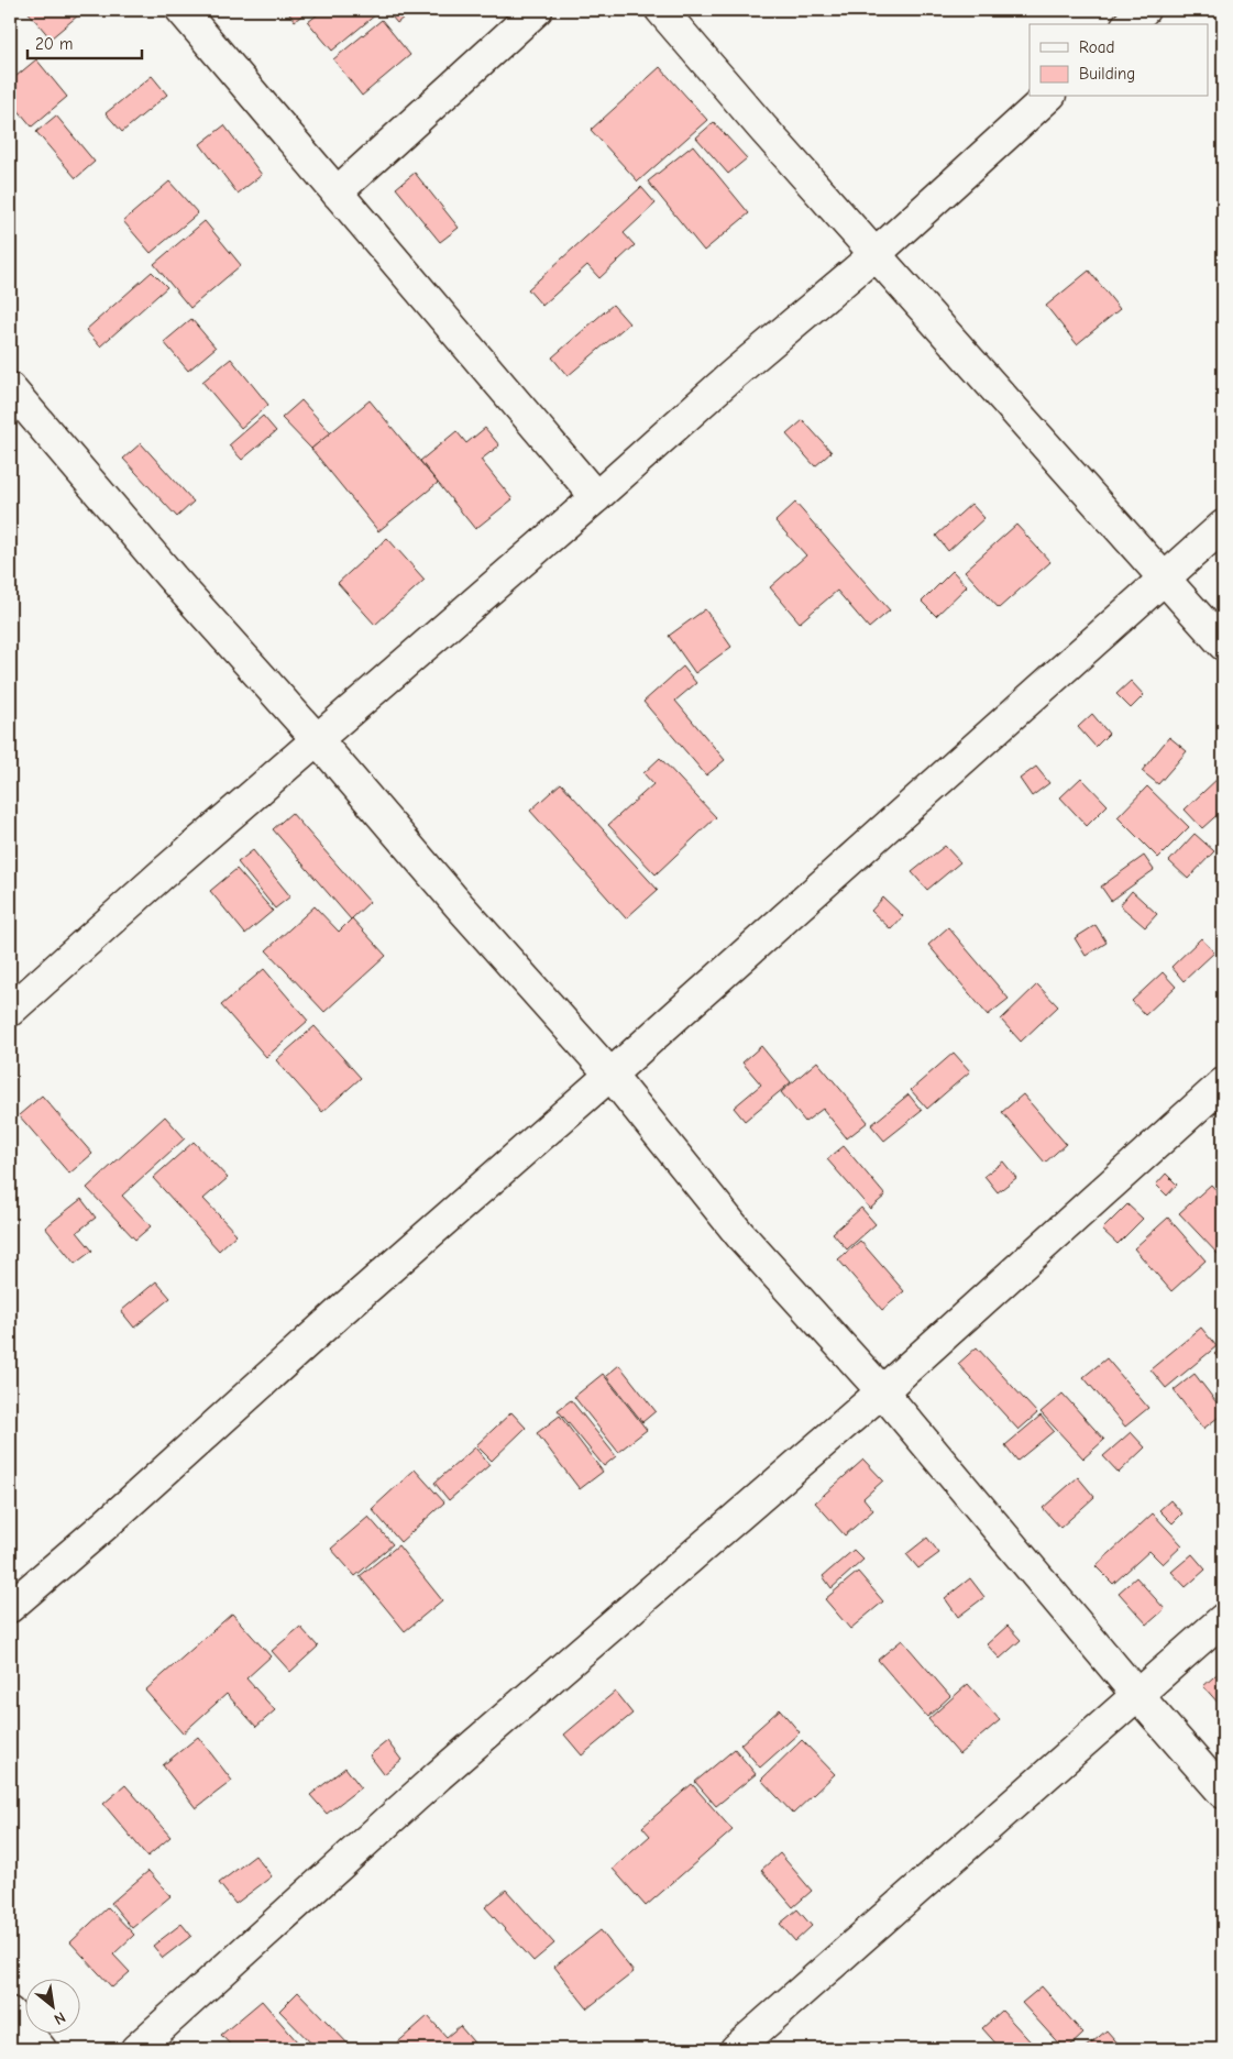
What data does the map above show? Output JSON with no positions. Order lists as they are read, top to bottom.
{
  "legend": ["Road", "Building"],
  "scale_bar": "20 m",
  "north": "bottom right"
}
